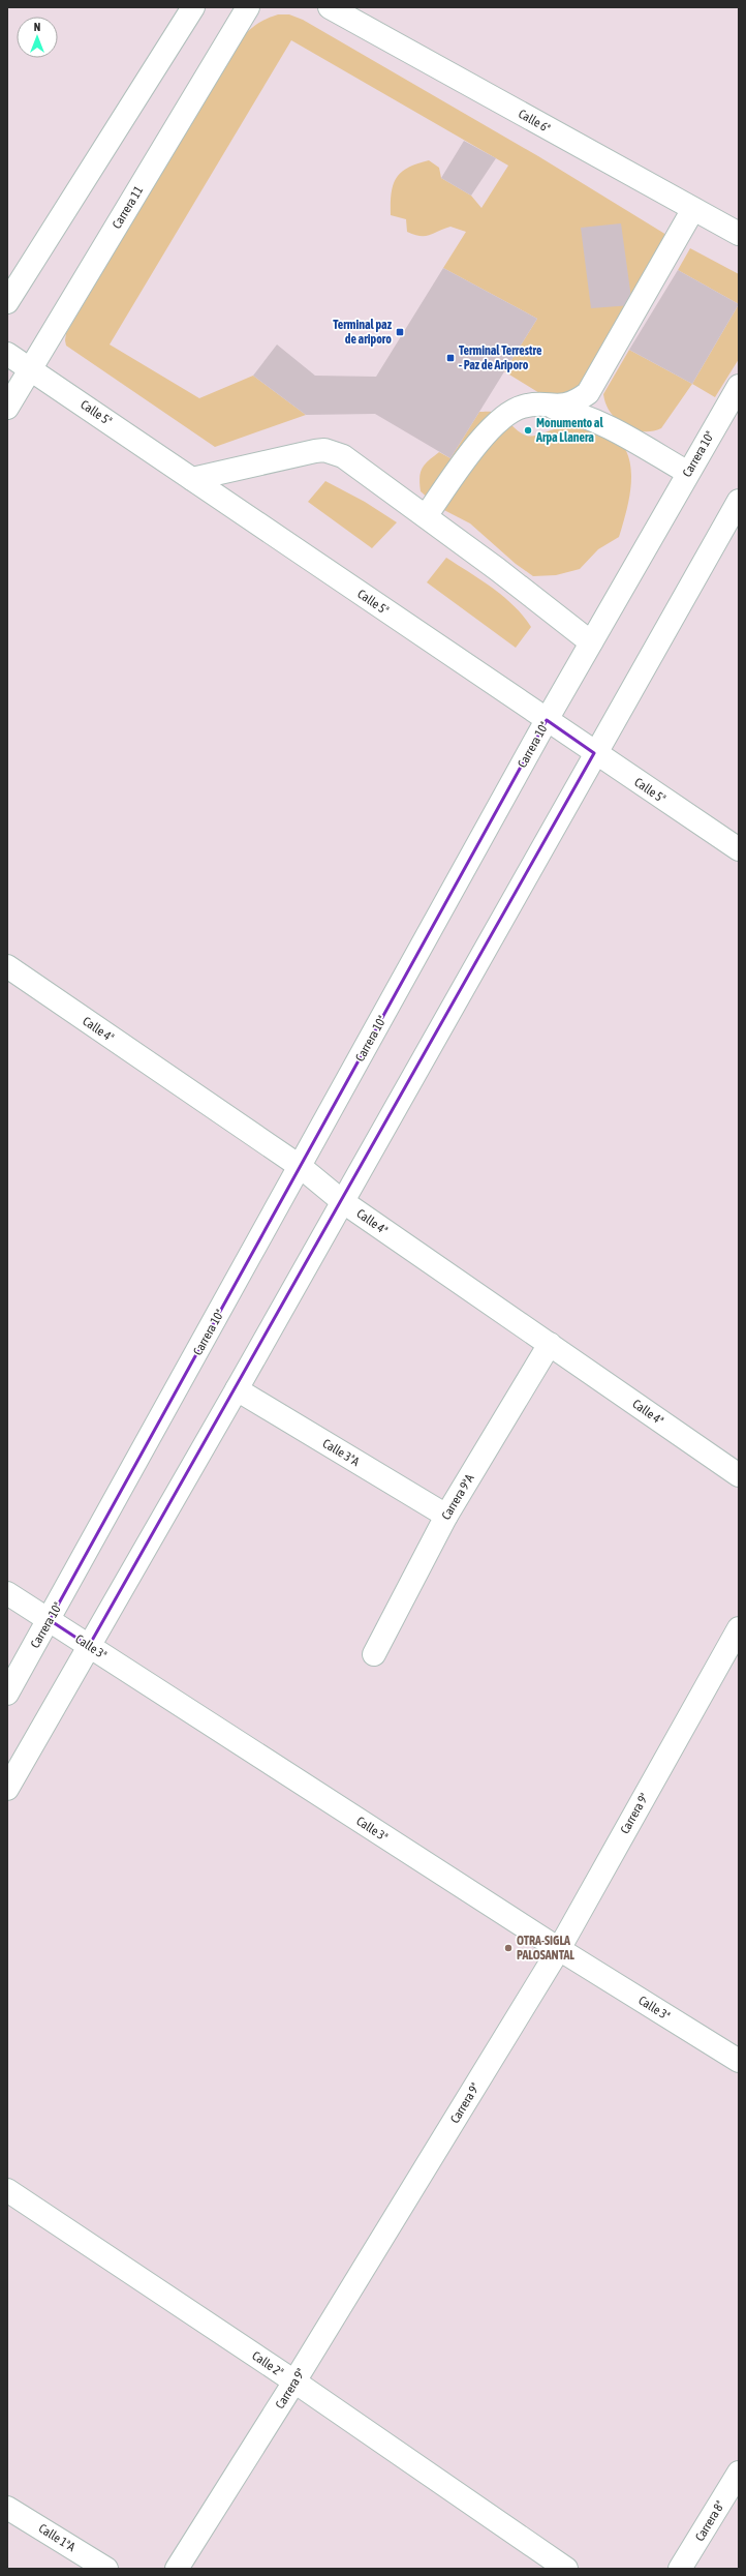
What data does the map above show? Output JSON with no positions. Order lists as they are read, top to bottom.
{
  "streets": {
    "street": [
      "Calle 6ª",
      "Carrera 11",
      "Calle 5ª",
      "Carrera 10ª",
      "Calle 4ª",
      "Calle 3ªA",
      "Carrera 9ªA",
      "Calle 3ª",
      "Carrera 9ª",
      "Calle 2ª",
      "Carrera 8ª",
      "Calle 1ªA"
    ]
  },
  "crossings": [
    ["Carrera 11", "Calle 5ª"],
    ["Calle 5ª", "Carrera 10ª"],
    ["Carrera 10ª", "Calle 4ª"],
    ["Carrera 10ª", "Calle 3ª"],
    ["Calle 4ª", "Carrera 9ªA"],
    ["Calle 3ªA", "Carrera 9ªA"],
    ["Calle 3ª", "Carrera 9ª"],
    ["Carrera 9ª", "Calle 2ª"]
  ],
  "places": {
    "transit": ["Terminal paz de ariporo", "Terminal Terrestre - Paz de Ariporo"],
    "other": ["Monumento al Arpa Llanera", "OTRA-SIGLA PALOSANTAL"]
  },
  "north": "top"
}
